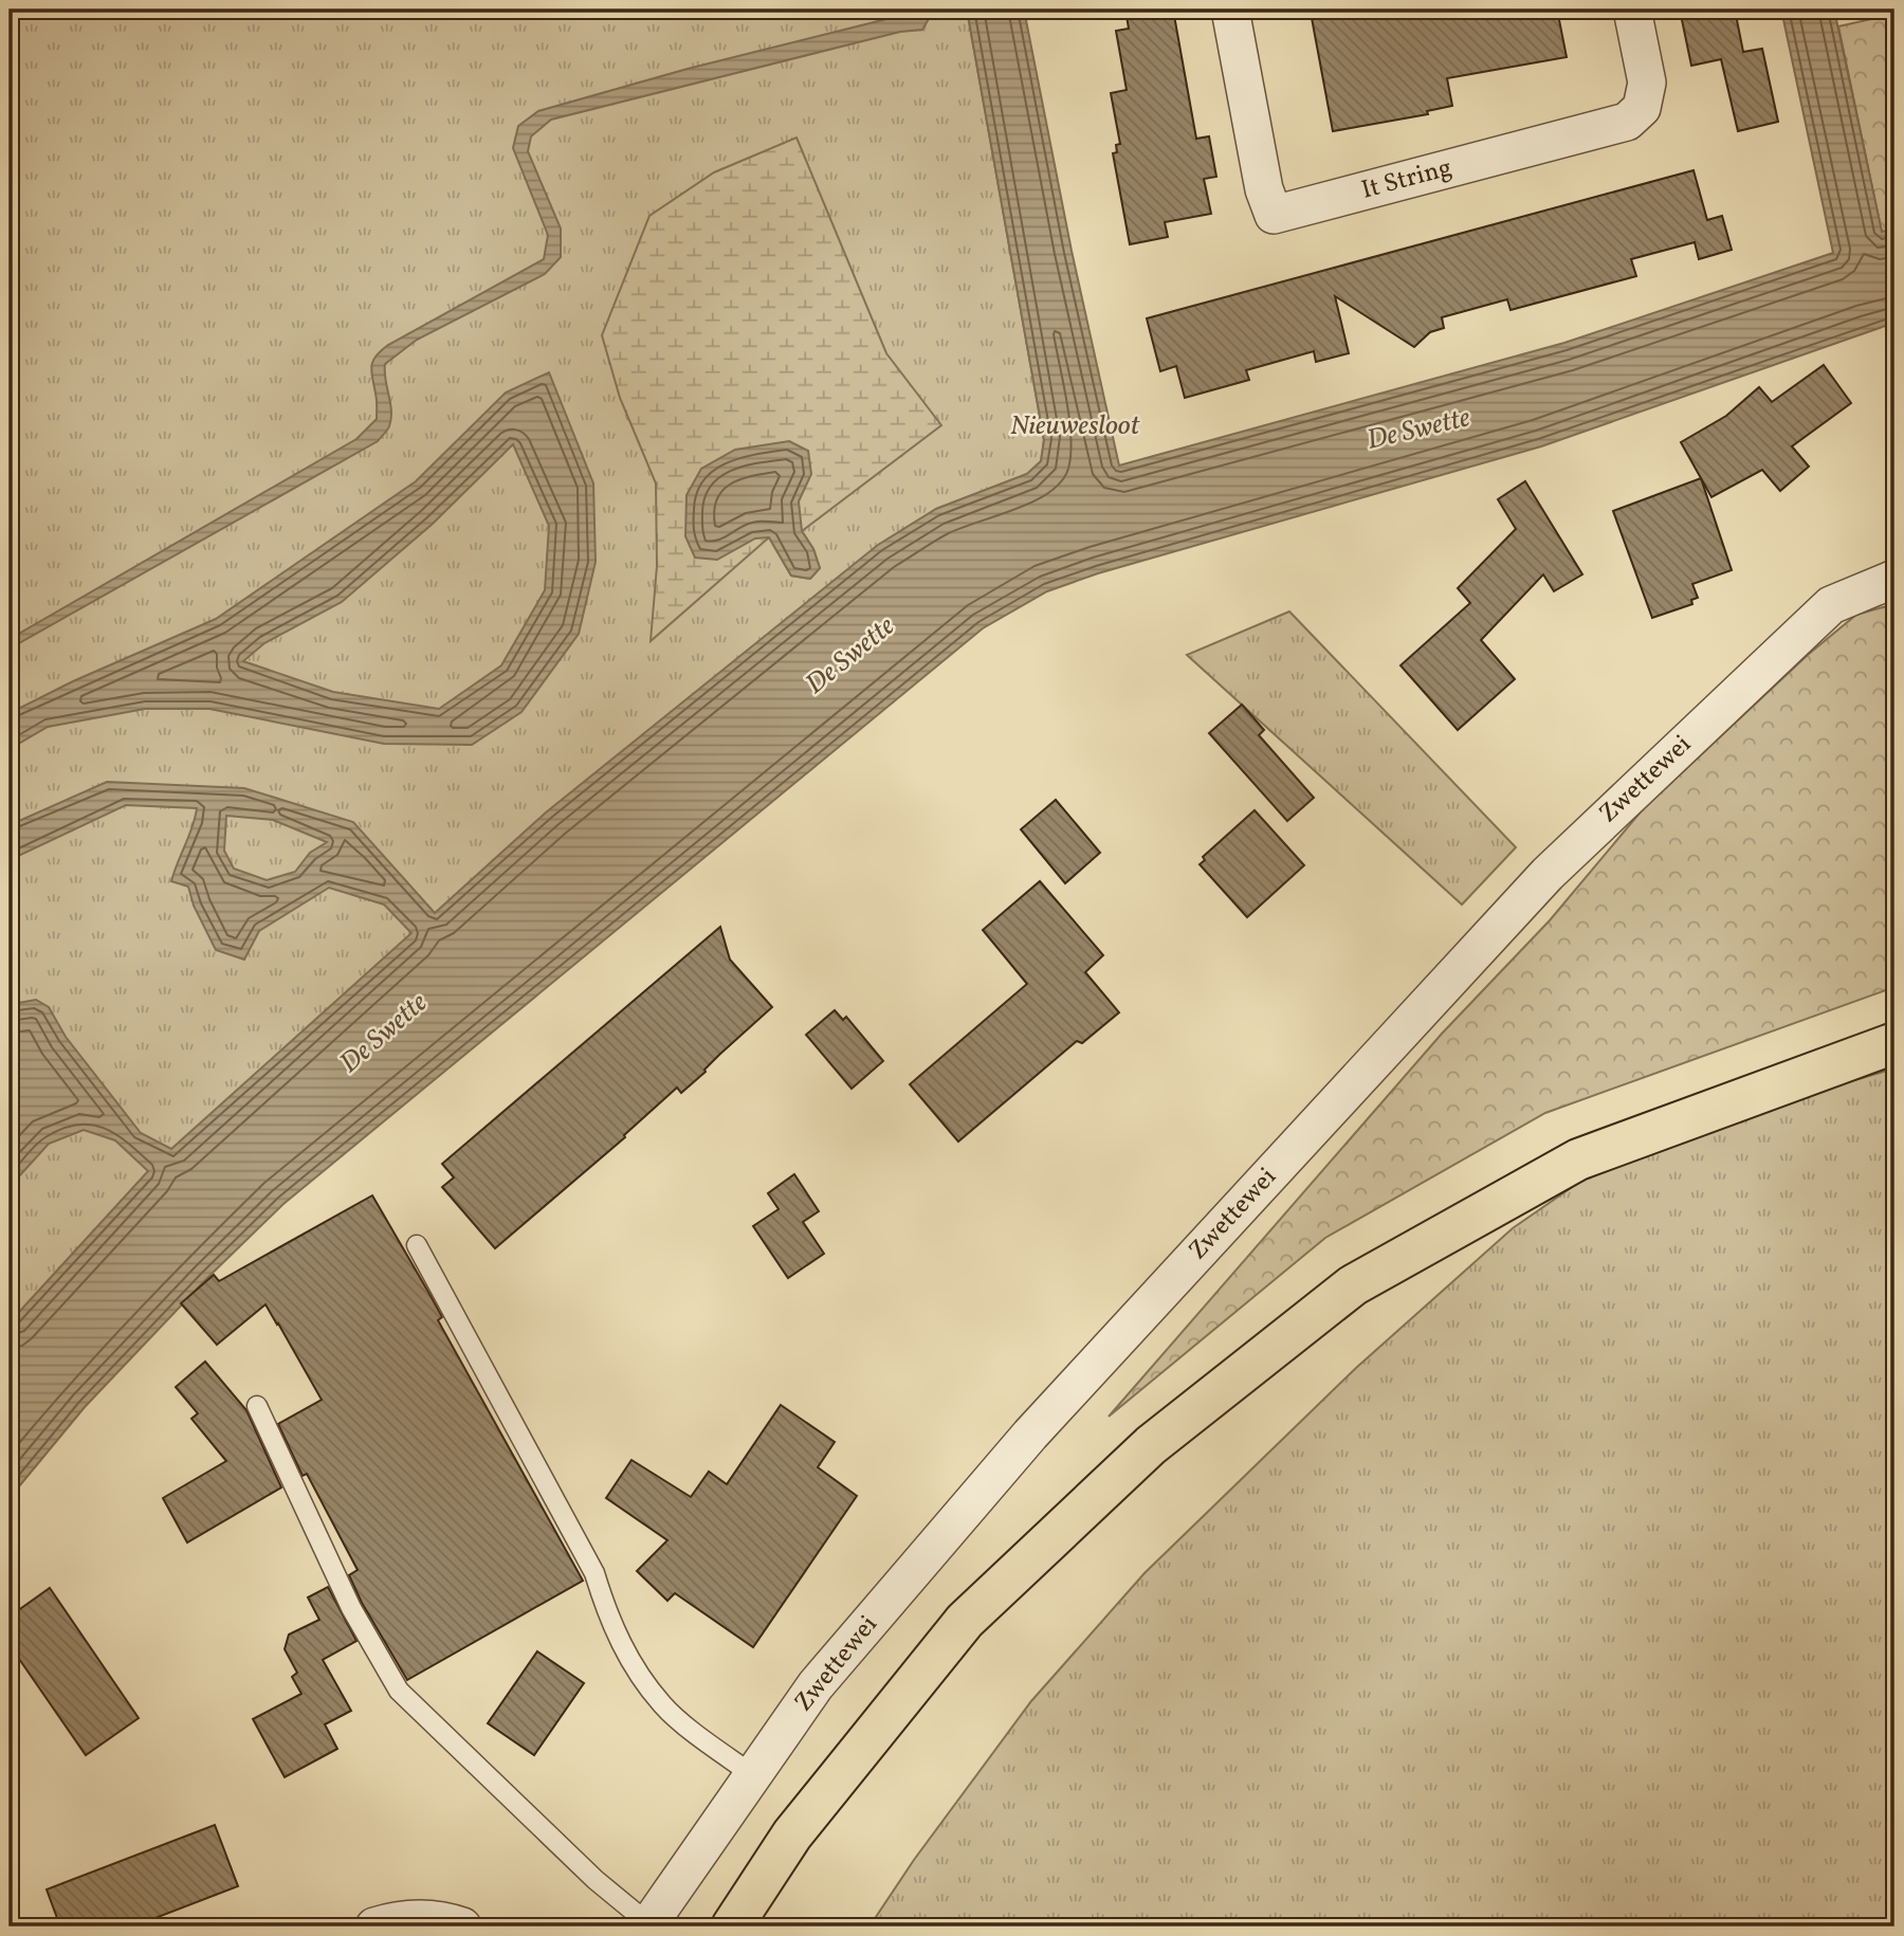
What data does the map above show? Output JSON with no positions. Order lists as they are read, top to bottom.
{
  "streets": {
    "street": ["It String", "Zwettewei"]
  },
  "water": ["Nieuwesloot", "De Swette"]
}
